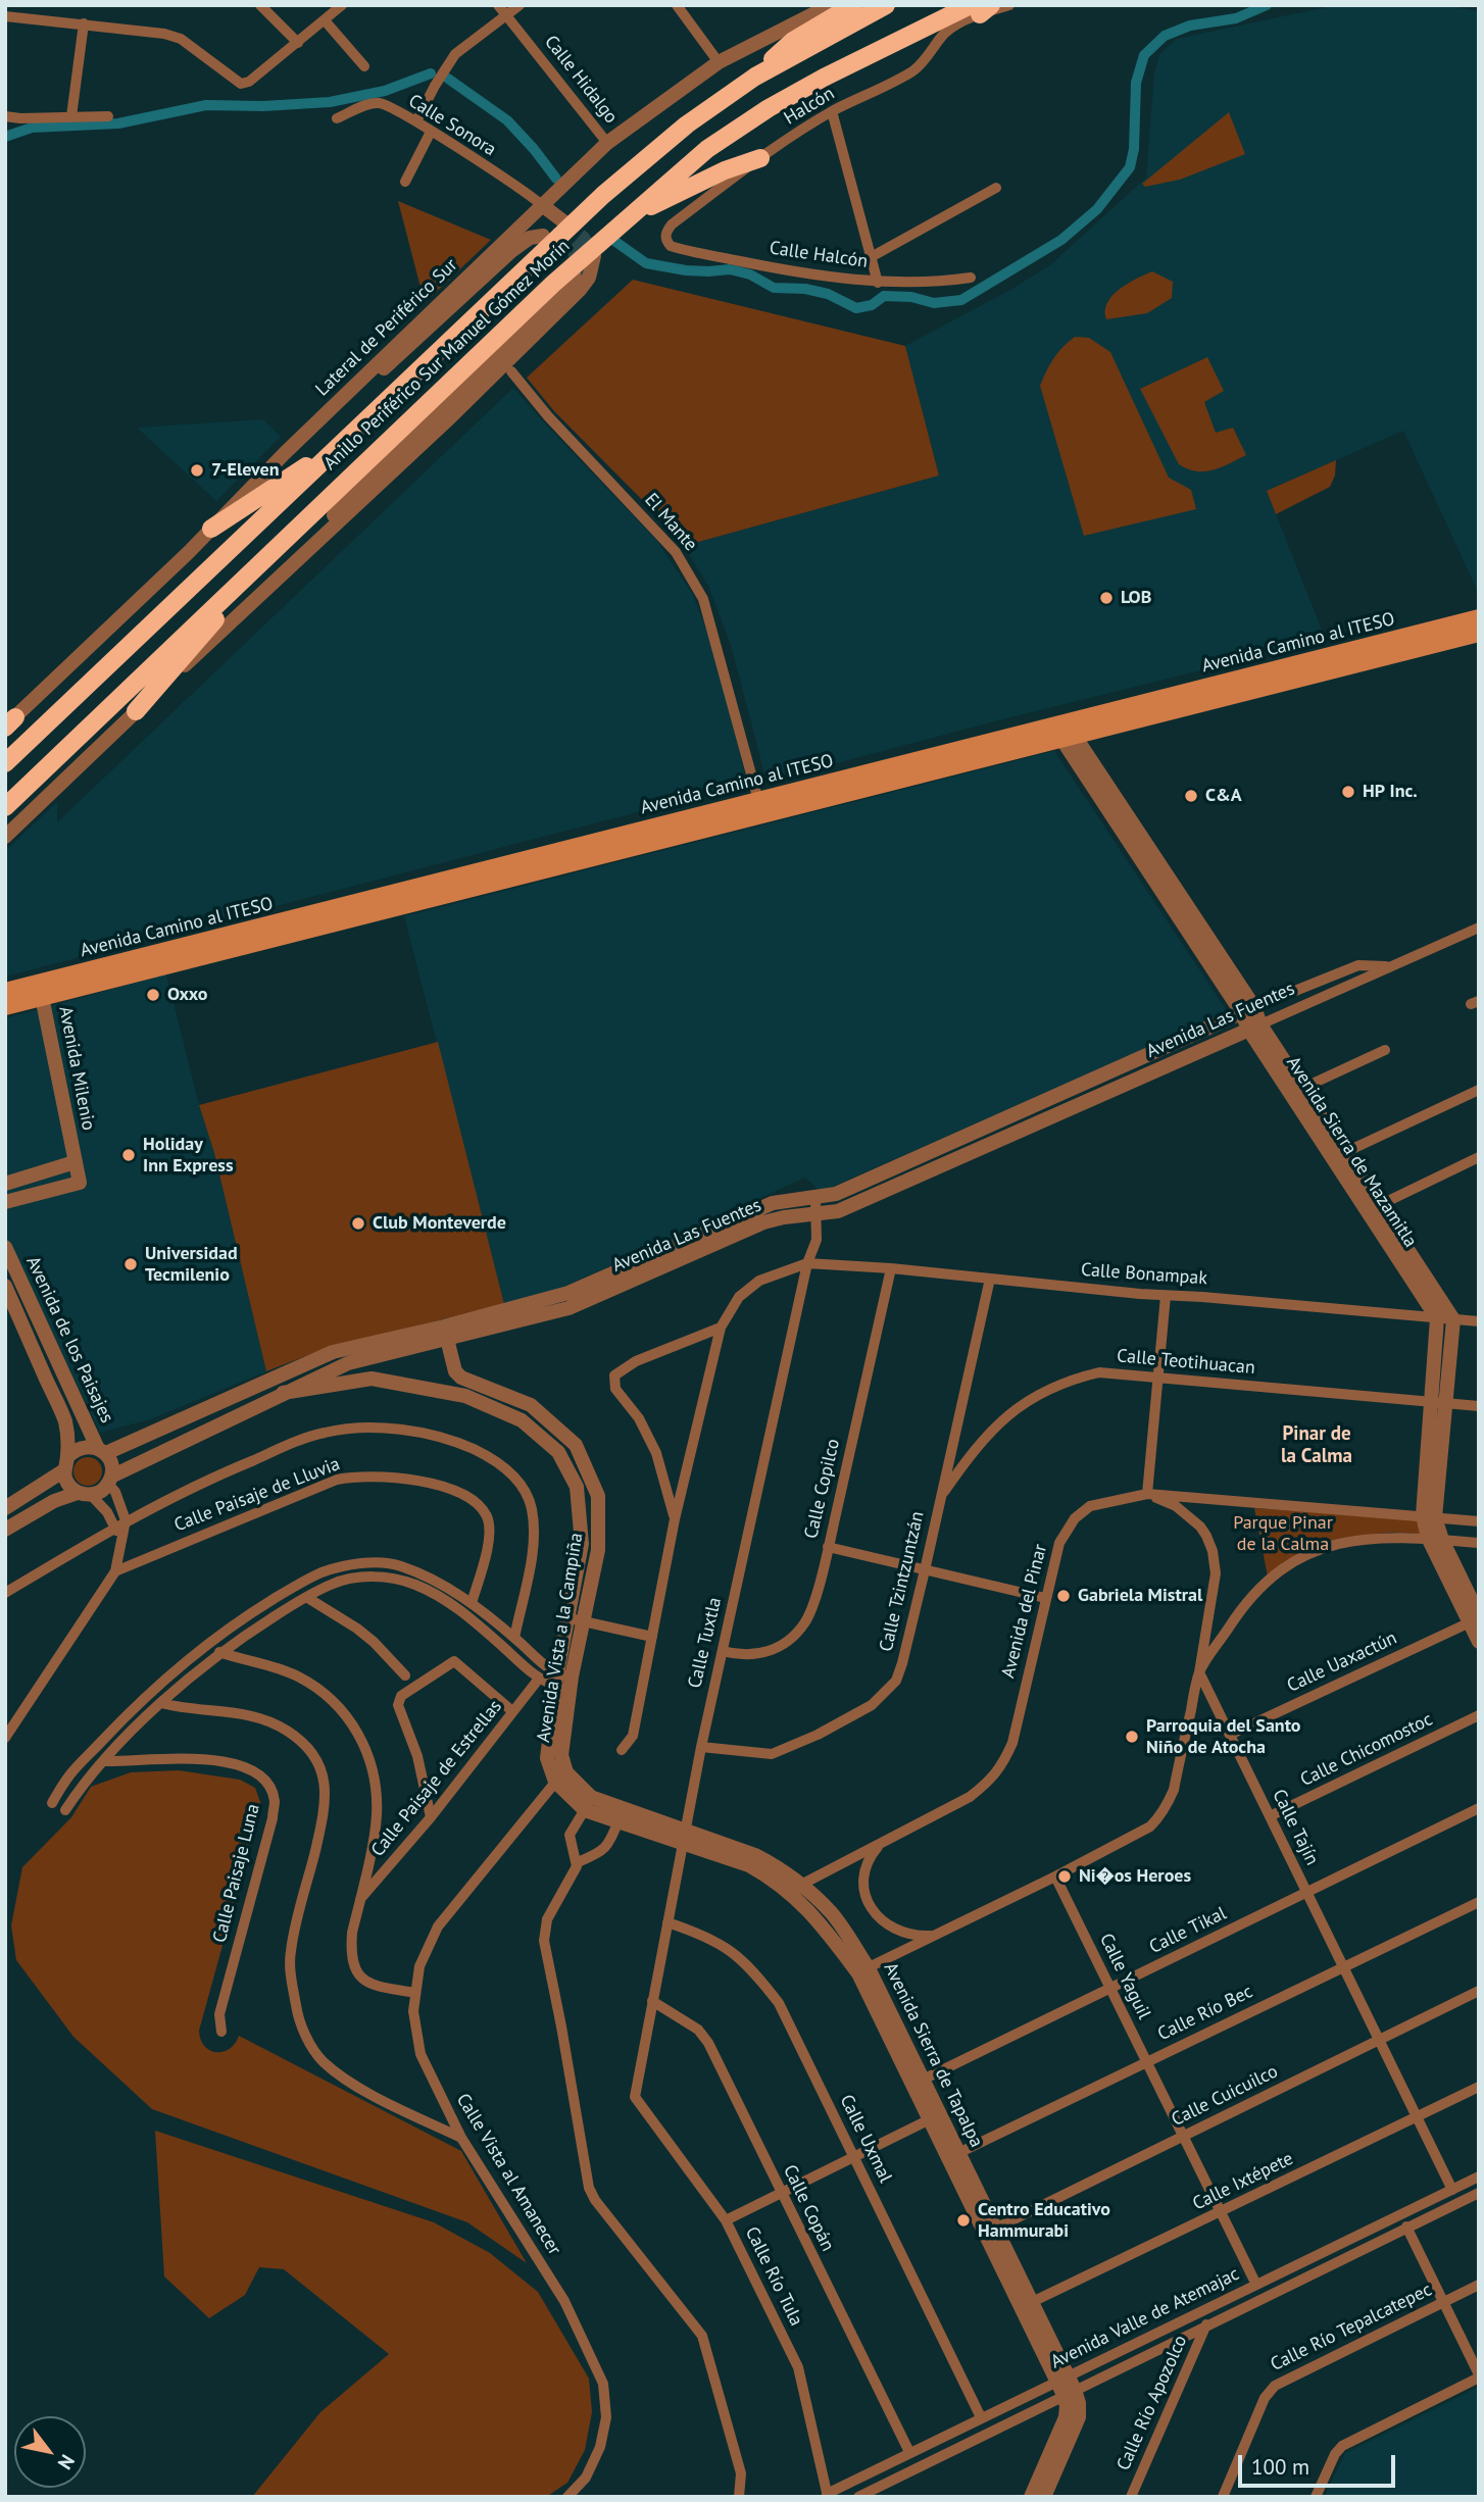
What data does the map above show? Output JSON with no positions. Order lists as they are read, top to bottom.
{
  "streets": {
    "highway": ["Anillo Periférico Sur Manuel Gómez Morín"],
    "main road": ["Avenida Camino al ITESO"],
    "street": [
      "Calle Hidalgo",
      "Halcón",
      "Calle Sonora",
      "Calle Halcón",
      "Lateral de Periférico Sur",
      "El Mante",
      "Avenida Las Fuentes",
      "Avenida Milenio",
      "Avenida Sierra de Mazamitla",
      "Calle Bonampak",
      "Avenida de los Paisajes",
      "Calle Teotihuacan",
      "Calle Copilco",
      "Calle Paisaje de Lluvia",
      "Calle Tzintzuntzán",
      "Avenida del Pinar",
      "Avenida Vista a la Campiña",
      "Calle Tuxtla",
      "Calle Uaxactún",
      "Calle Chicomostoc",
      "Calle Paisaje de Estrellas",
      "Calle Tajín",
      "Calle Paisaje Luna",
      "Calle Tikal",
      "Calle Yaguil",
      "Calle Río Bec",
      "Avenida Sierra de Tapalpa",
      "Calle Cuicuilco",
      "Calle Uxmal",
      "Calle Vista al Amanecer",
      "Calle Ixtépete",
      "Calle Copán",
      "Calle Río Tula",
      "Avenida Valle de Atemajac",
      "Calle Río Tepalcatepec",
      "Calle Río Apozolco"
    ]
  },
  "crossings": [
    ["Calle Hidalgo", "Lateral de Periférico Sur"],
    ["Halcón", "Calle Halcón"],
    ["Halcón", "Anillo Periférico Sur Manuel Gómez Morín"],
    ["Calle Sonora", "Lateral de Periférico Sur"],
    ["El Mante", "Avenida Camino al ITESO"],
    ["Avenida Camino al ITESO", "Avenida Milenio"],
    ["Avenida Camino al ITESO", "Avenida Sierra de Mazamitla"],
    ["Avenida Las Fuentes", "Avenida Sierra de Mazamitla"],
    ["Avenida Las Fuentes", "Avenida de los Paisajes"],
    ["Avenida Las Fuentes", "Avenida Vista a la Campiña"],
    ["Avenida Las Fuentes", "Calle Tuxtla"],
    ["Avenida Sierra de Mazamitla", "Calle Bonampak"],
    ["Calle Bonampak", "Calle Copilco"],
    ["Calle Bonampak", "Calle Tzintzuntzán"],
    ["Calle Bonampak", "Calle Tuxtla"],
    ["Calle Teotihuacan", "Calle Tzintzuntzán"],
    ["Calle Copilco", "Calle Tuxtla"],
    ["Calle Tzintzuntzán", "Calle Tuxtla"],
    ["Avenida del Pinar", "Avenida Sierra de Tapalpa"],
    ["Avenida Vista a la Campiña", "Avenida Sierra de Tapalpa"],
    ["Avenida Vista a la Campiña", "Calle Vista al Amanecer"],
    ["Calle Tuxtla", "Avenida Sierra de Tapalpa"],
    ["Calle Tuxtla", "Calle Uxmal"],
    ["Calle Tuxtla", "Calle Copán"],
    ["Calle Tuxtla", "Calle Río Tula"],
    ["Calle Uaxactún", "Calle Tajín"],
    ["Calle Chicomostoc", "Calle Tajín"],
    ["Calle Tajín", "Calle Tikal"],
    ["Calle Tajín", "Calle Río Bec"],
    ["Calle Tajín", "Calle Cuicuilco"],
    ["Calle Tajín", "Calle Ixtépete"],
    ["Calle Tajín", "Avenida Valle de Atemajac"],
    ["Calle Tikal", "Calle Yaguil"],
    ["Calle Tikal", "Avenida Sierra de Tapalpa"],
    ["Calle Yaguil", "Calle Río Bec"],
    ["Calle Yaguil", "Calle Cuicuilco"],
    ["Calle Yaguil", "Calle Ixtépete"],
    ["Calle Yaguil", "Avenida Valle de Atemajac"],
    ["Calle Río Bec", "Avenida Sierra de Tapalpa"],
    ["Avenida Sierra de Tapalpa", "Calle Cuicuilco"],
    ["Avenida Sierra de Tapalpa", "Calle Vista al Amanecer"],
    ["Avenida Sierra de Tapalpa", "Calle Ixtépete"],
    ["Avenida Sierra de Tapalpa", "Avenida Valle de Atemajac"],
    ["Calle Uxmal", "Avenida Valle de Atemajac"],
    ["Calle Copán", "Avenida Valle de Atemajac"],
    ["Calle Río Tula", "Avenida Valle de Atemajac"],
    ["Avenida Valle de Atemajac", "Calle Río Apozolco"]
  ],
  "districts": ["Pinar de la Calma"],
  "parks": ["Parque Pinar de la Calma"],
  "places": [
    "7-Eleven",
    "LOB",
    "HP Inc.",
    "C&A",
    "Oxxo",
    "Holiday Inn Express",
    "Club Monteverde",
    "Universidad Tecmilenio",
    "Gabriela Mistral",
    "Parroquia del Santo Niño de Atocha",
    "Ni�os Heroes",
    "Centro Educativo Hammurabi"
  ],
  "scale_bar": "100 m",
  "north": "bottom right"
}
